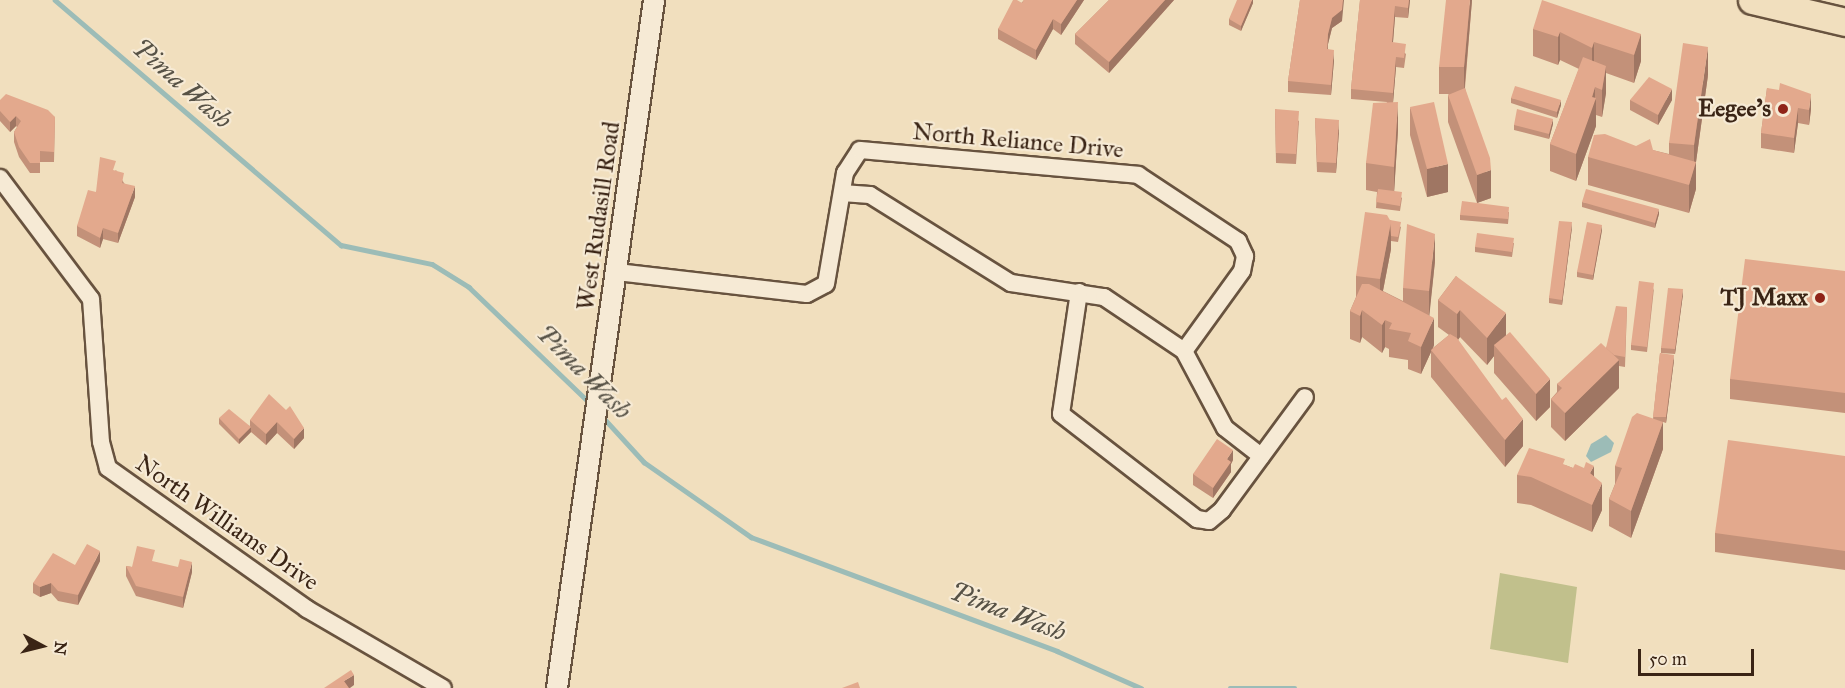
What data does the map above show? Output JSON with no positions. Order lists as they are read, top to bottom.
{
  "streets": {
    "street": ["North Reliance Drive", "West Rudasill Road", "North Williams Drive"]
  },
  "water": ["Pima Wash"],
  "places": ["Eegee's", "TJ Maxx"],
  "scale_bar": "50 m",
  "north": "right"
}
